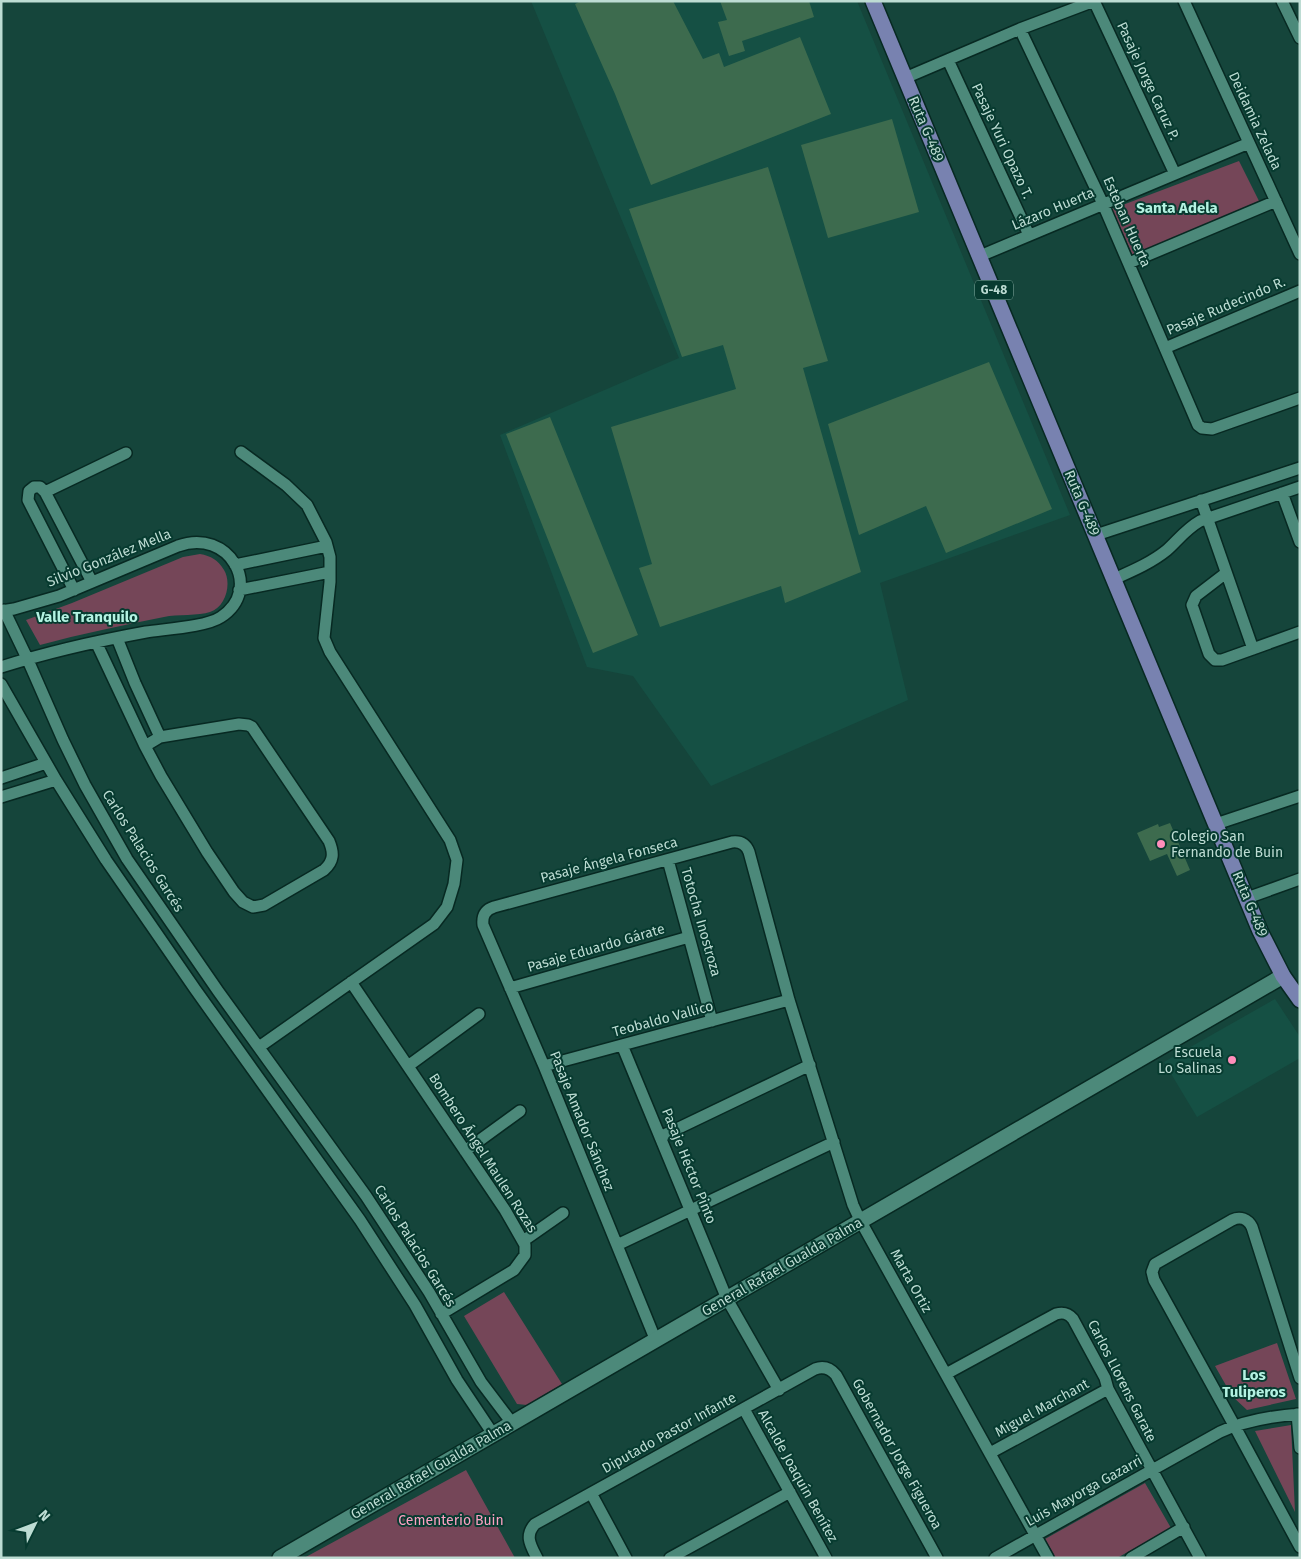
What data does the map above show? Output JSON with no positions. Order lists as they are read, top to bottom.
{
  "streets": {
    "main road": ["Ruta G-489", "G-48", "General Rafael Gualda Palma"],
    "street": [
      "Pasaje Jorge Caruz P.",
      "Deidamia Zelada",
      "Pasaje Yuri Opazo T.",
      "Lázaro Huerta",
      "Esteban Huerta",
      "Pasaje Rudecindo R.",
      "Silvio González Mella",
      "Carlos Palacios Garcés",
      "Pasaje Ángela Fonseca",
      "Totocha Inostroza",
      "Pasaje Eduardo Gárate",
      "Teobaldo Vallico",
      "Pasaje Amador Sánchez",
      "Bombero Ángel Maulen Rozas",
      "Pasaje Héctor Pinto",
      "Marta Ortiz",
      "Carlos Llorens Garate",
      "Miguel Marchant",
      "Diputado Pastor Infante",
      "Gobernador Jorge Figueroa",
      "Alcalde Joaquín Benítez",
      "Luis Mayorga Gazarri"
    ]
  },
  "crossings": [
    ["Pasaje Jorge Caruz P.", "Lázaro Huerta"],
    ["Deidamia Zelada", "Lázaro Huerta"],
    ["Ruta G-489", "Lázaro Huerta"],
    ["Ruta G-489", "General Rafael Gualda Palma"],
    ["Pasaje Yuri Opazo T.", "Lázaro Huerta"],
    ["Lázaro Huerta", "Esteban Huerta"],
    ["Esteban Huerta", "Pasaje Rudecindo R."],
    ["Silvio González Mella", "Carlos Palacios Garcés"],
    ["Carlos Palacios Garcés", "Bombero Ángel Maulen Rozas"],
    ["Carlos Palacios Garcés", "General Rafael Gualda Palma"],
    ["Pasaje Ángela Fonseca", "Totocha Inostroza"],
    ["Pasaje Ángela Fonseca", "Pasaje Amador Sánchez"],
    ["Pasaje Ángela Fonseca", "Marta Ortiz"],
    ["Totocha Inostroza", "Pasaje Eduardo Gárate"],
    ["Totocha Inostroza", "Teobaldo Vallico"],
    ["Pasaje Eduardo Gárate", "Pasaje Amador Sánchez"],
    ["Teobaldo Vallico", "Pasaje Amador Sánchez"],
    ["Teobaldo Vallico", "Pasaje Héctor Pinto"],
    ["Teobaldo Vallico", "Marta Ortiz"],
    ["Pasaje Amador Sánchez", "General Rafael Gualda Palma"],
    ["Pasaje Héctor Pinto", "General Rafael Gualda Palma"],
    ["Pasaje Héctor Pinto", "Diputado Pastor Infante"],
    ["General Rafael Gualda Palma", "Marta Ortiz"],
    ["Marta Ortiz", "Carlos Llorens Garate"],
    ["Marta Ortiz", "Miguel Marchant"],
    ["Marta Ortiz", "Luis Mayorga Gazarri"],
    ["Carlos Llorens Garate", "Miguel Marchant"],
    ["Carlos Llorens Garate", "Luis Mayorga Gazarri"],
    ["Diputado Pastor Infante", "Gobernador Jorge Figueroa"],
    ["Diputado Pastor Infante", "Alcalde Joaquín Benítez"]
  ],
  "districts": ["Santa Adela", "Valle Tranquilo", "Los Tuliperos"],
  "parks": ["Cementerio Buin"],
  "places": ["Colegio San Fernando de Buin", "Escuela Lo Salinas"],
  "north": "top right"
}
